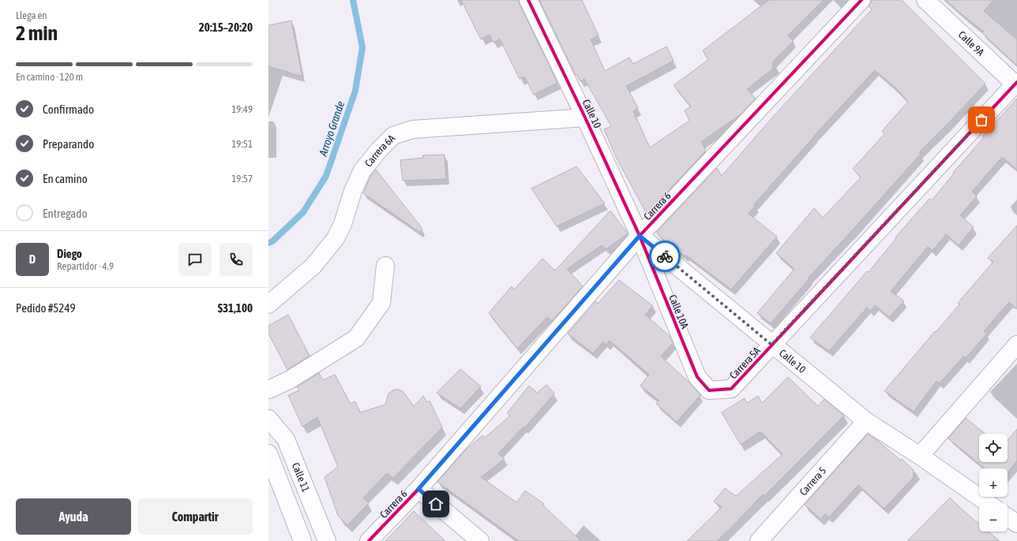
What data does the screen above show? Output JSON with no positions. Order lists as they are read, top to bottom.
{
  "streets": {
    "street": [
      "Calle 9A",
      "Calle 10",
      "Carrera 6A",
      "Carrera 6",
      "Calle 10A",
      "Carrera 5A",
      "Calle 11",
      "Carrera 5"
    ]
  },
  "crossings": [
    ["Calle 9A", "Carrera 5A"],
    ["Calle 10", "Carrera 6A"],
    ["Calle 10", "Carrera 6"],
    ["Calle 10", "Calle 10A"],
    ["Calle 10", "Carrera 5A"],
    ["Calle 10", "Carrera 5"],
    ["Carrera 6", "Calle 10A"],
    ["Calle 10A", "Carrera 5A"]
  ],
  "water": ["Arroyo Grande"],
  "page": {
    "heading": ["2 min", "Llega en", "20:15–20:20"],
    "panel": [
      "Diego",
      "Repartidor · 4.9",
      "Pedido #5249",
      "$31,100"
    ],
    "bar": "En camino · 120 m",
    "list": [
      ["Confirmado", "19:49"],
      ["Preparando", "19:51"],
      ["En camino", "19:57"],
      "Entregado"
    ],
    "round": "D",
    "map_buttons": ["+", "−"],
    "buttons": ["Ayuda", "Compartir"]
  }
}
